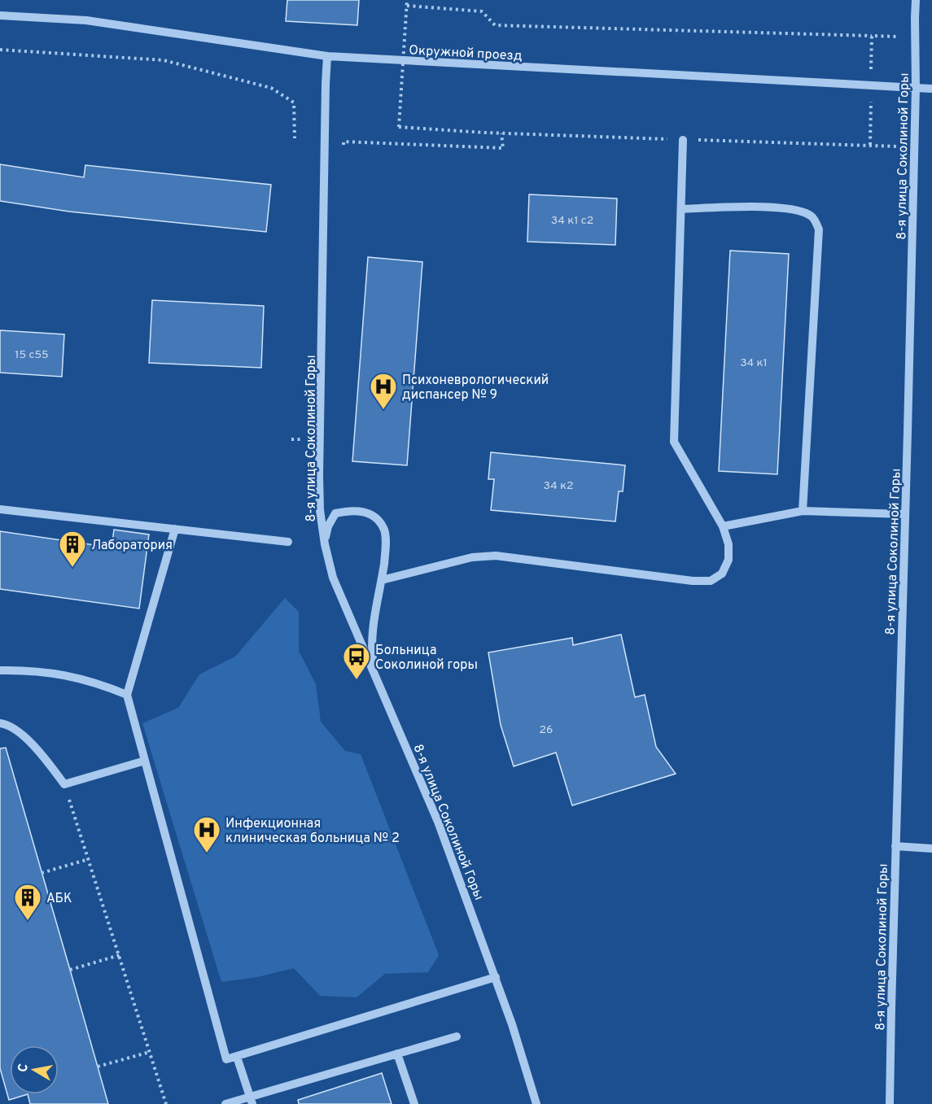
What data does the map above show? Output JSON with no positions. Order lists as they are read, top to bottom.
{
  "streets": {
    "street": ["Окружной проезд", "8-я улица Соколиной Горы"]
  },
  "crossings": [
    ["Окружной проезд", "8-я улица Соколиной Горы"]
  ],
  "places": {
    "hospital": ["Психоневрологический диспансер № 9", "Инфекционная клиническая больница № 2"],
    "building": ["Лаборатория", "АБК"],
    "bus stop": ["Больница Соколиной горы"]
  },
  "house_numbers": [
    "34 к1 с2",
    "15 с55",
    "34 к1",
    "34 к2",
    "26"
  ],
  "north": "left"
}
